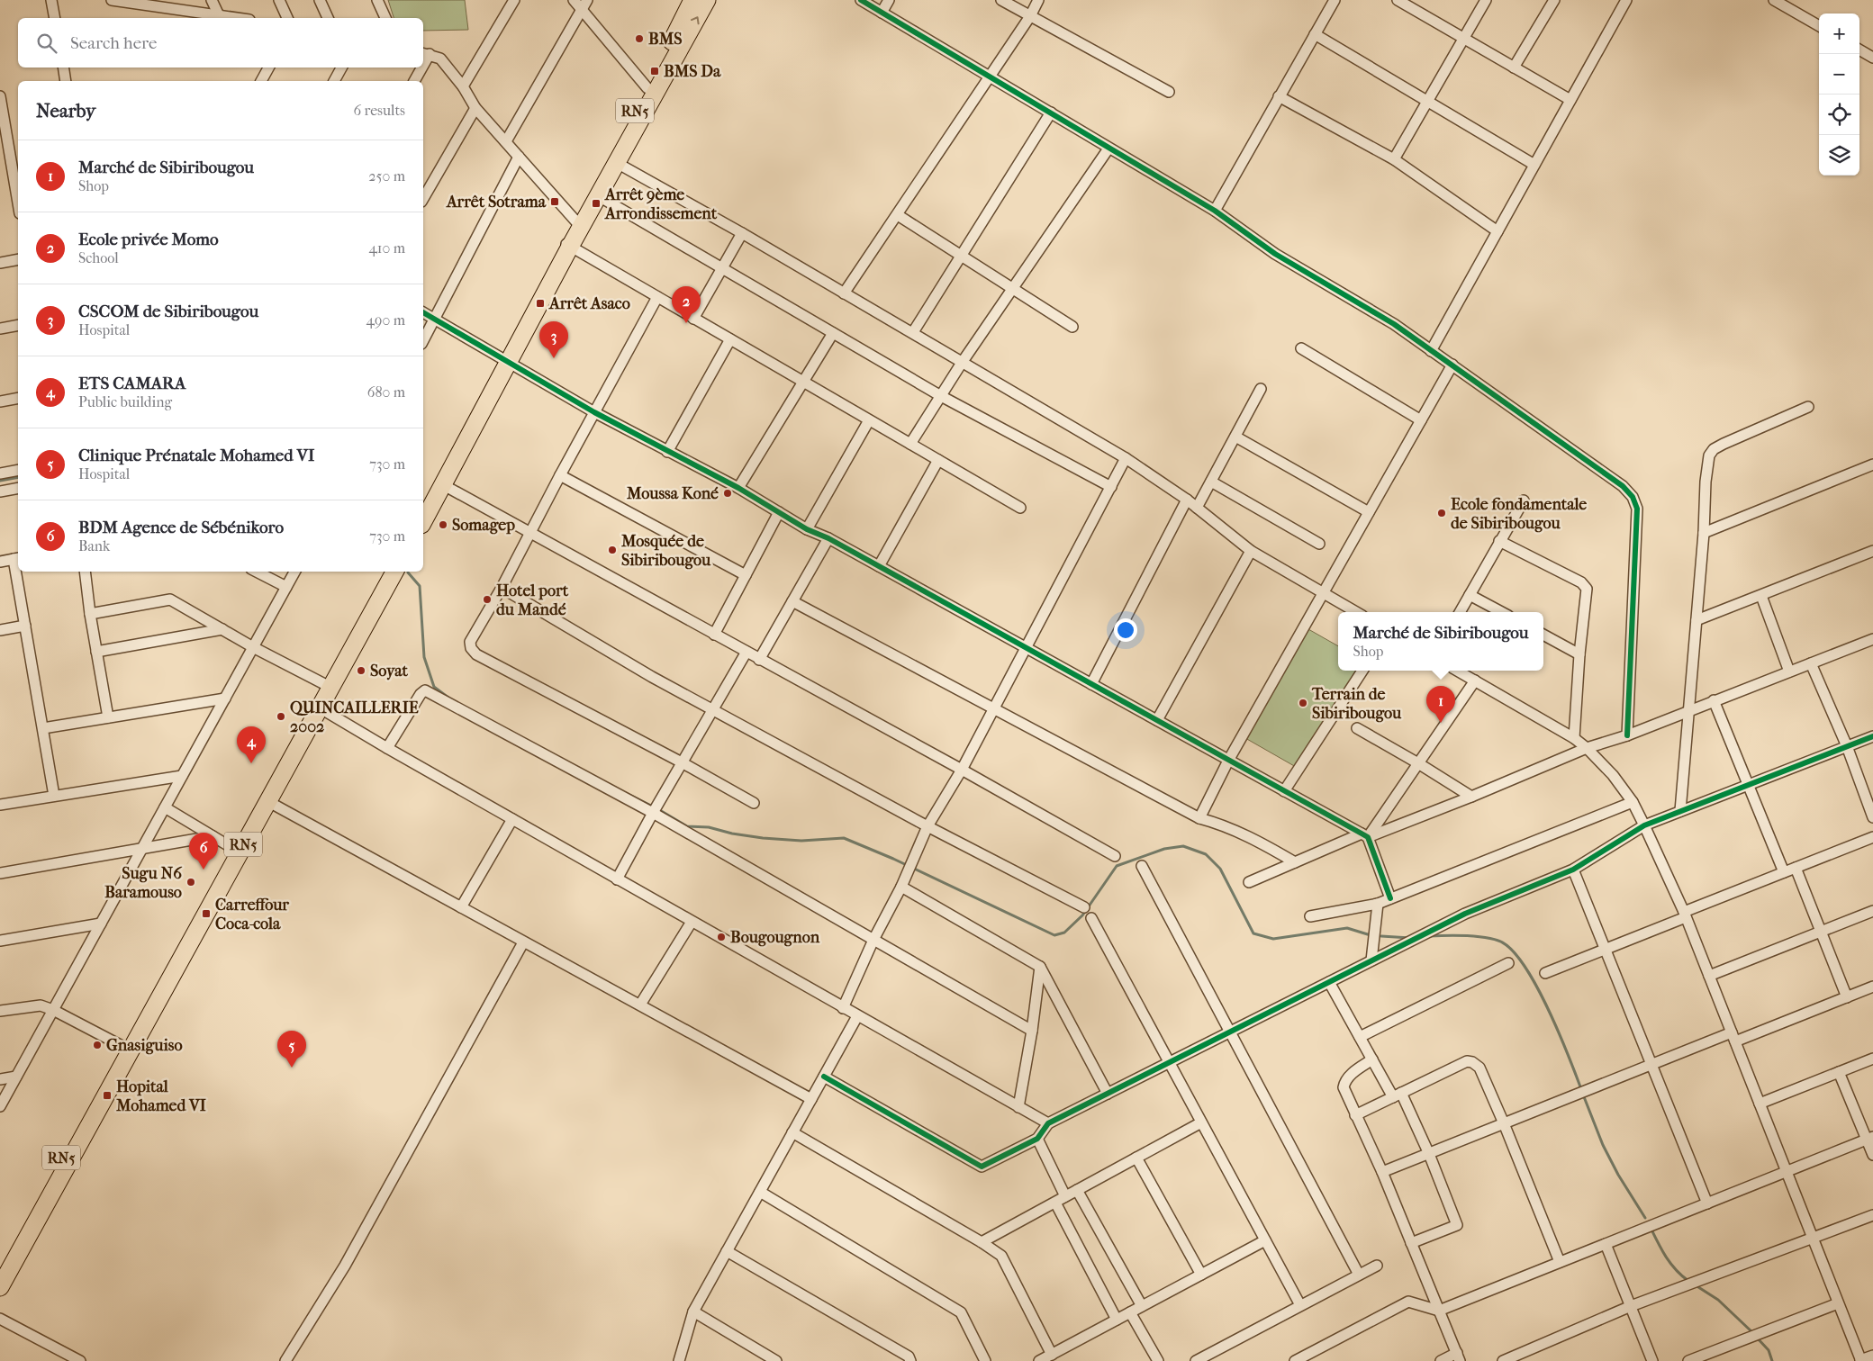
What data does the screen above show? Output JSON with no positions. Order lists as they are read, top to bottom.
{
  "streets": {
    "highway": ["RN5"]
  },
  "places": {
    "other": [
      "BMS",
      "Moussa Koné",
      "Ecole fondamentale de Sibiribougou",
      "Somagep",
      "Mosquée de Sibiribougou",
      "Hotel port du Mandé",
      "Soyat",
      "Terrain de Sibiribougou",
      "QUINCAILLERIE 2002",
      "Sugu N6 Baramouso",
      "Bougougnon",
      "Gnasiguiso"
    ],
    "transit": [
      "BMS Da",
      "Arrêt Sotrama",
      "Arrêt 9ème Arrondissement",
      "Arrêt Asaco",
      "Carreffour Coca-cola",
      "Hopital Mohamed VI"
    ]
  },
  "page": {
    "map_buttons": ["+", "−"],
    "search": "Search here",
    "heading": ["Nearby", "6 results"],
    "list": [
      {
        "mark": "1",
        "name": "Marché de Sibiribougou",
        "note": "Shop",
        "value": "250 m"
      },
      {
        "mark": "2",
        "name": "Ecole privée Momo",
        "note": "School",
        "value": "410 m"
      },
      {
        "mark": "3",
        "name": "CSCOM de Sibiribougou",
        "note": "Hospital",
        "value": "490 m"
      },
      {
        "mark": "4",
        "name": "ETS CAMARA",
        "note": "Public building",
        "value": "680 m"
      },
      {
        "mark": "5",
        "name": "Clinique Prénatale Mohamed VI",
        "note": "Hospital",
        "value": "730 m"
      },
      {
        "mark": "6",
        "name": "BDM Agence de Sébénikoro",
        "note": "Bank",
        "value": "730 m"
      }
    ],
    "pins": [
      "2",
      "3",
      "1",
      "4",
      "6",
      "5"
    ],
    "popup": ["Marché de Sibiribougou", "Shop"]
  }
}
